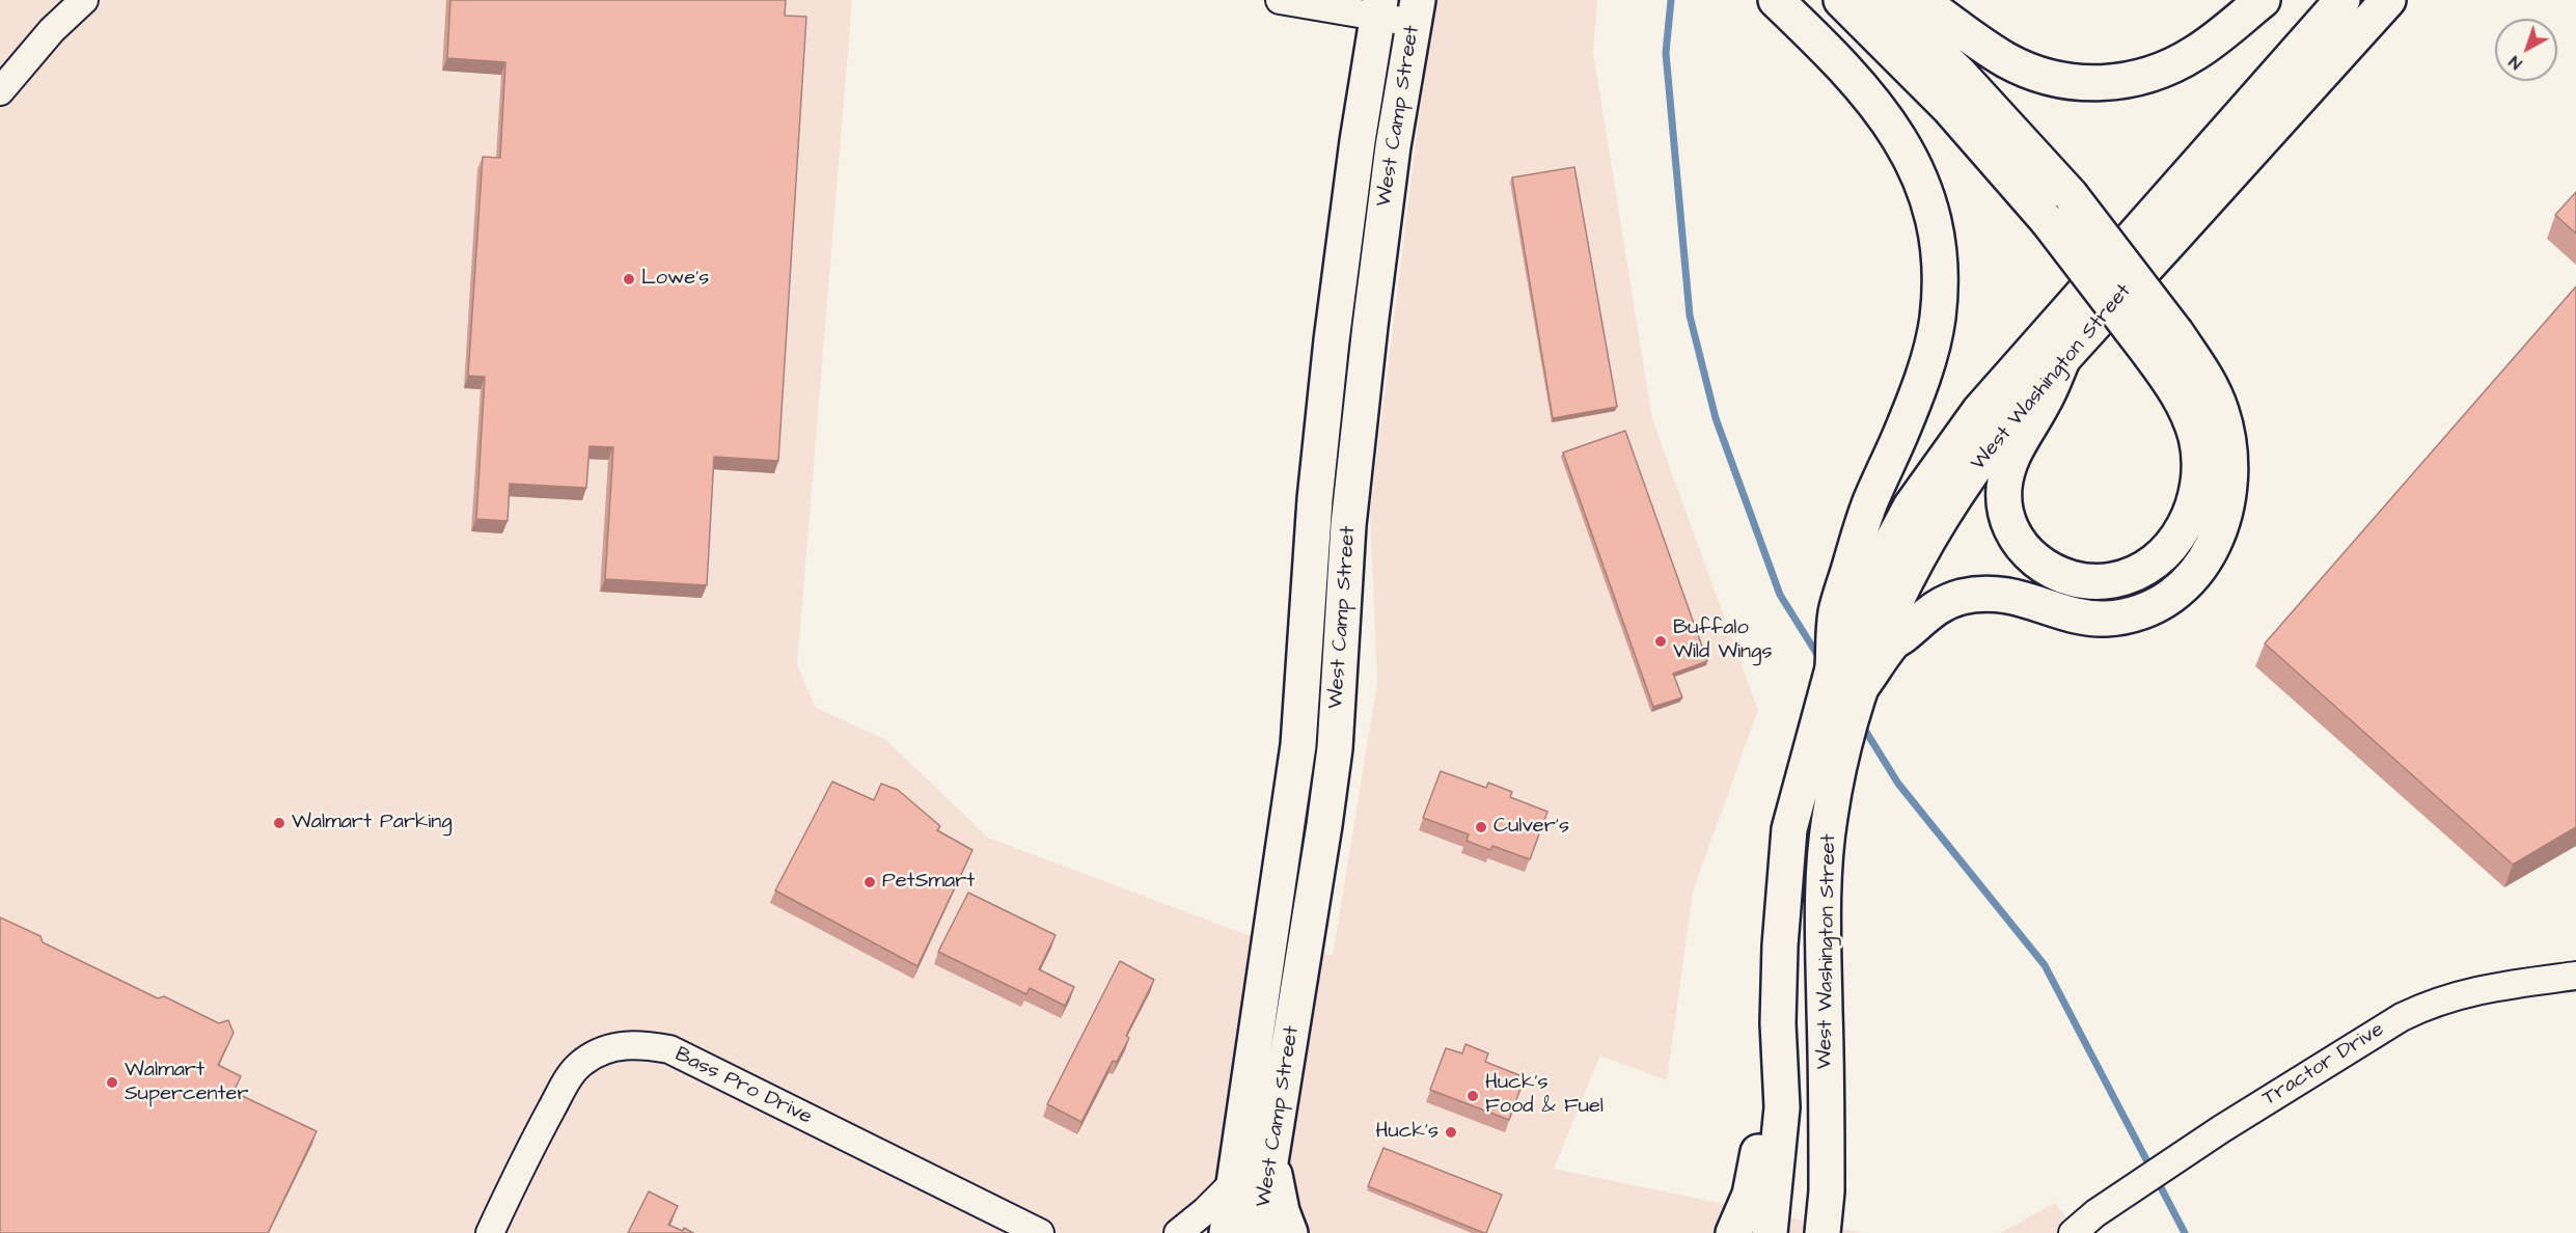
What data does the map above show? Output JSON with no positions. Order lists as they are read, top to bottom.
{
  "streets": {
    "main road": ["West Camp Street", "West Washington Street"],
    "street": ["Tractor Drive", "Bass Pro Drive"]
  },
  "places": [
    "Lowe's",
    "Buffalo Wild Wings",
    "Walmart Parking",
    "Culver's",
    "PetSmart",
    "Walmart Supercenter",
    "Huck's Food & Fuel",
    "Huck's"
  ],
  "north": "bottom left"
}
